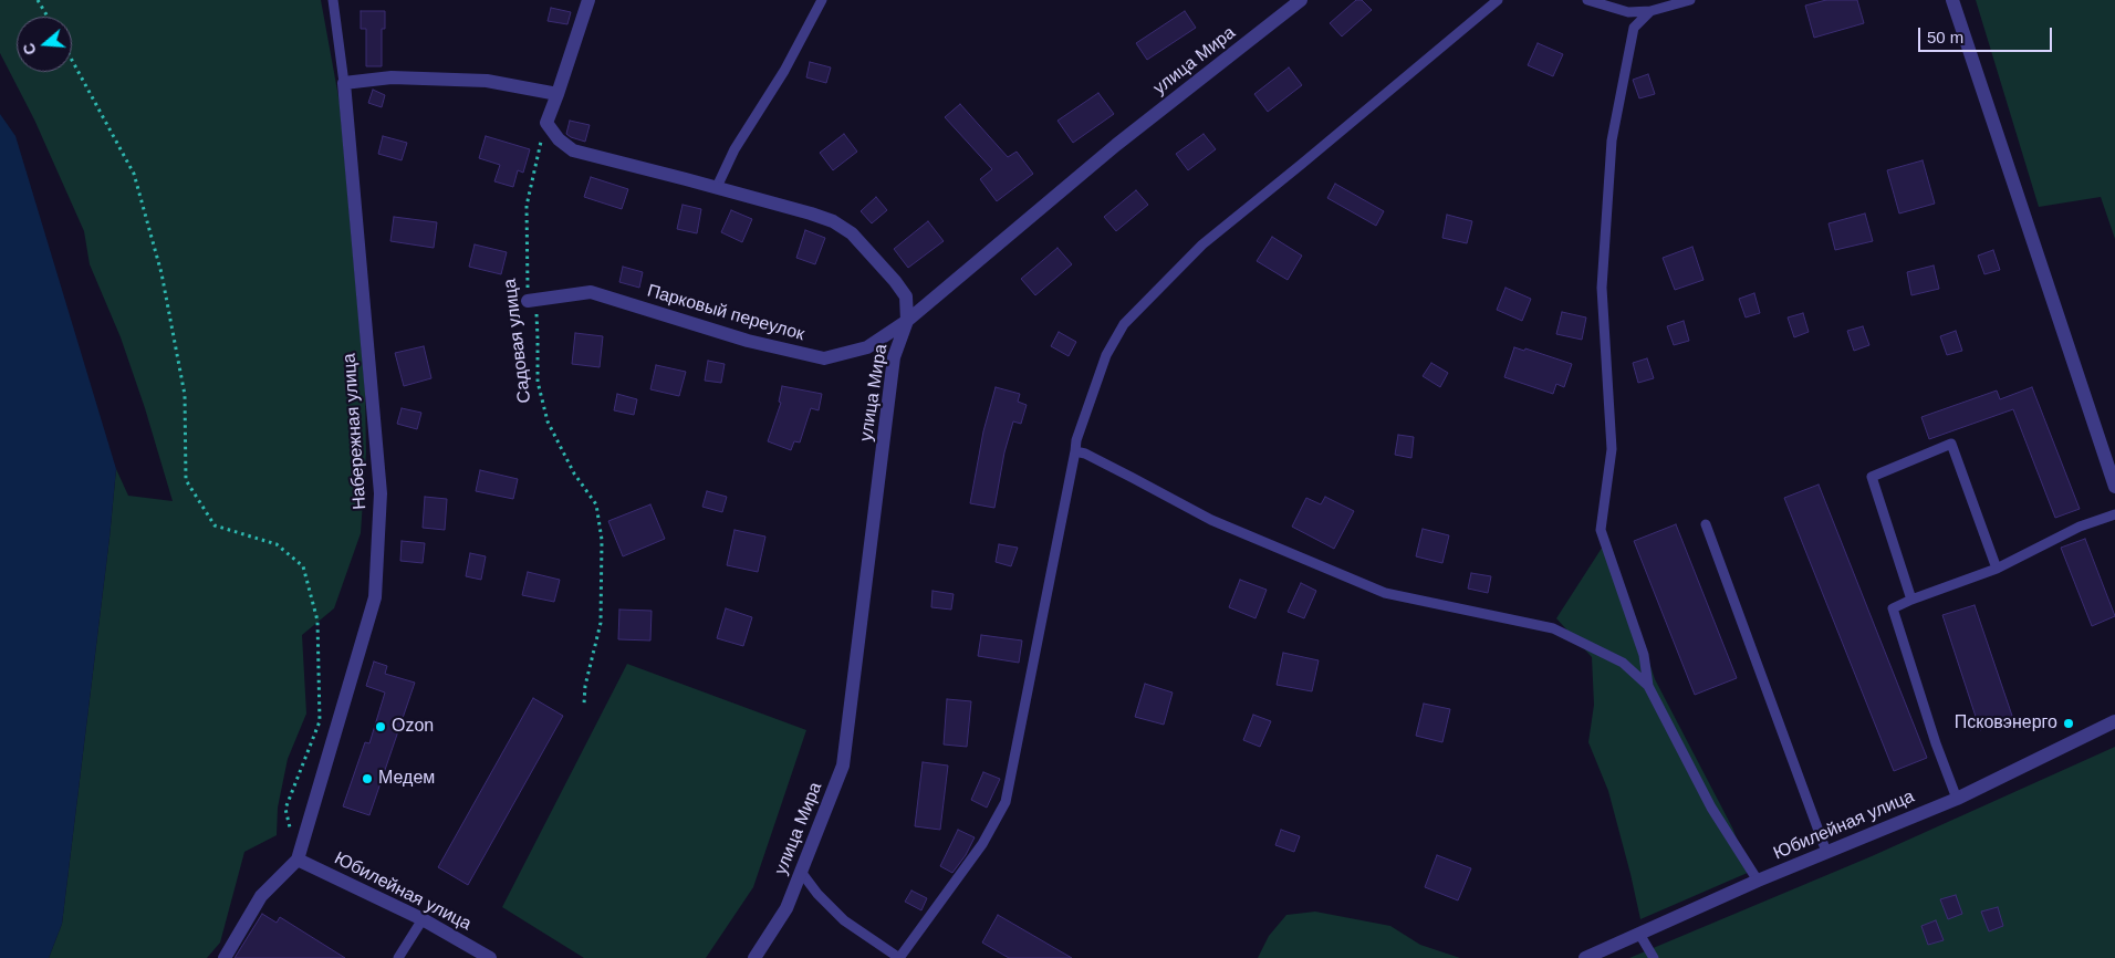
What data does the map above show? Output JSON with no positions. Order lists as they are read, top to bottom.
{
  "streets": {
    "street": [
      "улица Мира",
      "Парковый переулок",
      "Набережная улица",
      "Юбилейная улица"
    ],
    "path": ["Садовая улица"]
  },
  "crossings": [
    ["улица Мира", "Парковый переулок"],
    ["Парковый переулок", "Садовая улица"],
    ["Набережная улица", "Юбилейная улица"]
  ],
  "places": ["Псковэнерго", "Ozon", "Медем"],
  "scale_bar": "50 m",
  "north": "left"
}
